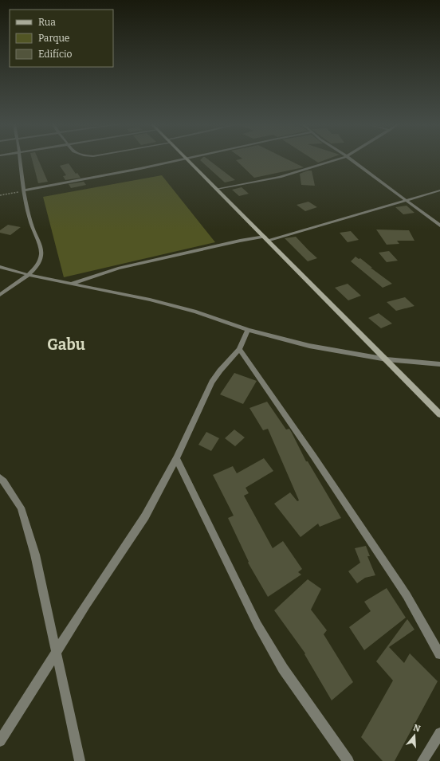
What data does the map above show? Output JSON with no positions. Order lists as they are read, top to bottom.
{
  "districts": ["Gabu"],
  "legend": ["Rua", "Parque", "Edifício"],
  "north": "top"
}
